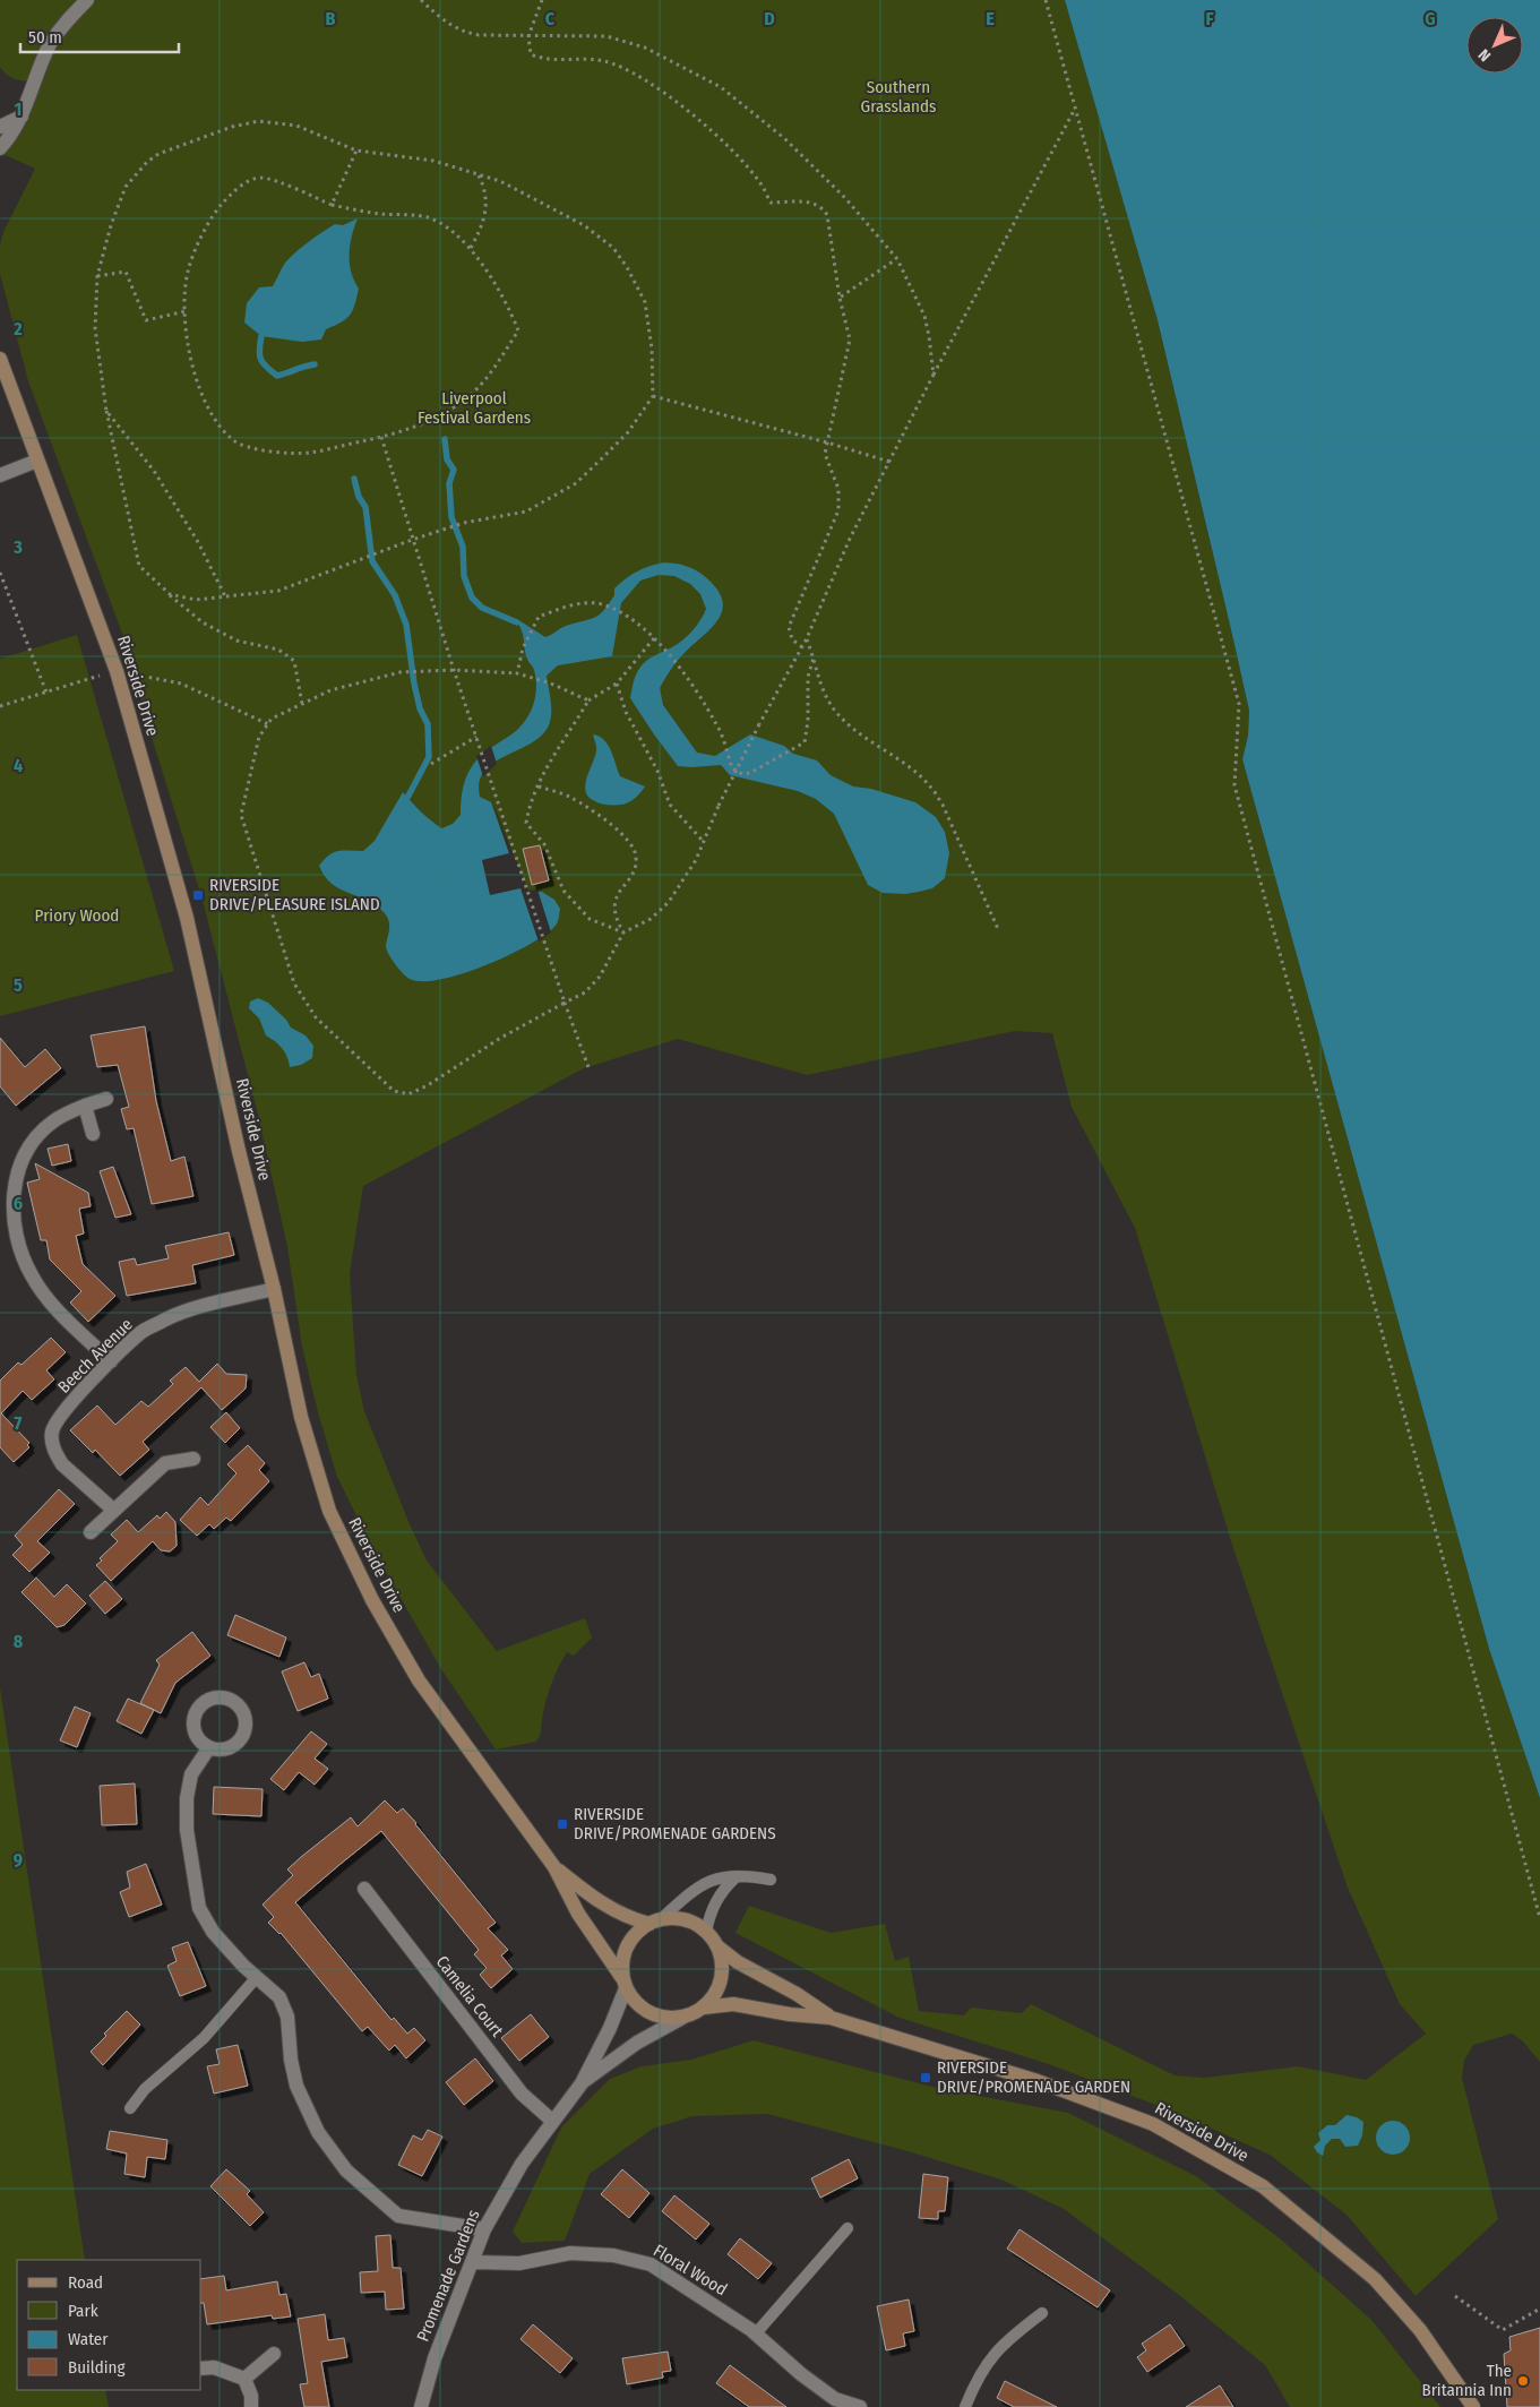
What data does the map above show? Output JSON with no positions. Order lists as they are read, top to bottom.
{
  "streets": {
    "street": [
      "Riverside Drive",
      "Beech Avenue",
      "Camelia Court",
      "Floral Wood",
      "Promenade Gardens"
    ]
  },
  "crossings": [
    ["Riverside Drive", "Beech Avenue"],
    ["Riverside Drive", "Promenade Gardens"],
    ["Camelia Court", "Promenade Gardens"],
    ["Floral Wood", "Promenade Gardens"]
  ],
  "parks": ["Southern Grasslands", "Liverpool Festival Gardens", "Priory Wood"],
  "places": {
    "transit": ["RIVERSIDE DRIVE/PLEASURE ISLAND", "RIVERSIDE DRIVE/PROMENADE GARDENS", "RIVERSIDE DRIVE/PROMENADE GARDEN"],
    "other": ["The Britannia Inn"]
  },
  "legend": [
    "Road",
    "Park",
    "Water",
    "Building"
  ],
  "scale_bar": "50 m",
  "north": "bottom left",
  "grid": {
    "columns": [
      "B",
      "C",
      "D",
      "E",
      "F",
      "G"
    ],
    "rows": [
      "1",
      "2",
      "3",
      "4",
      "5",
      "6",
      "7",
      "8",
      "9"
    ]
  }
}
